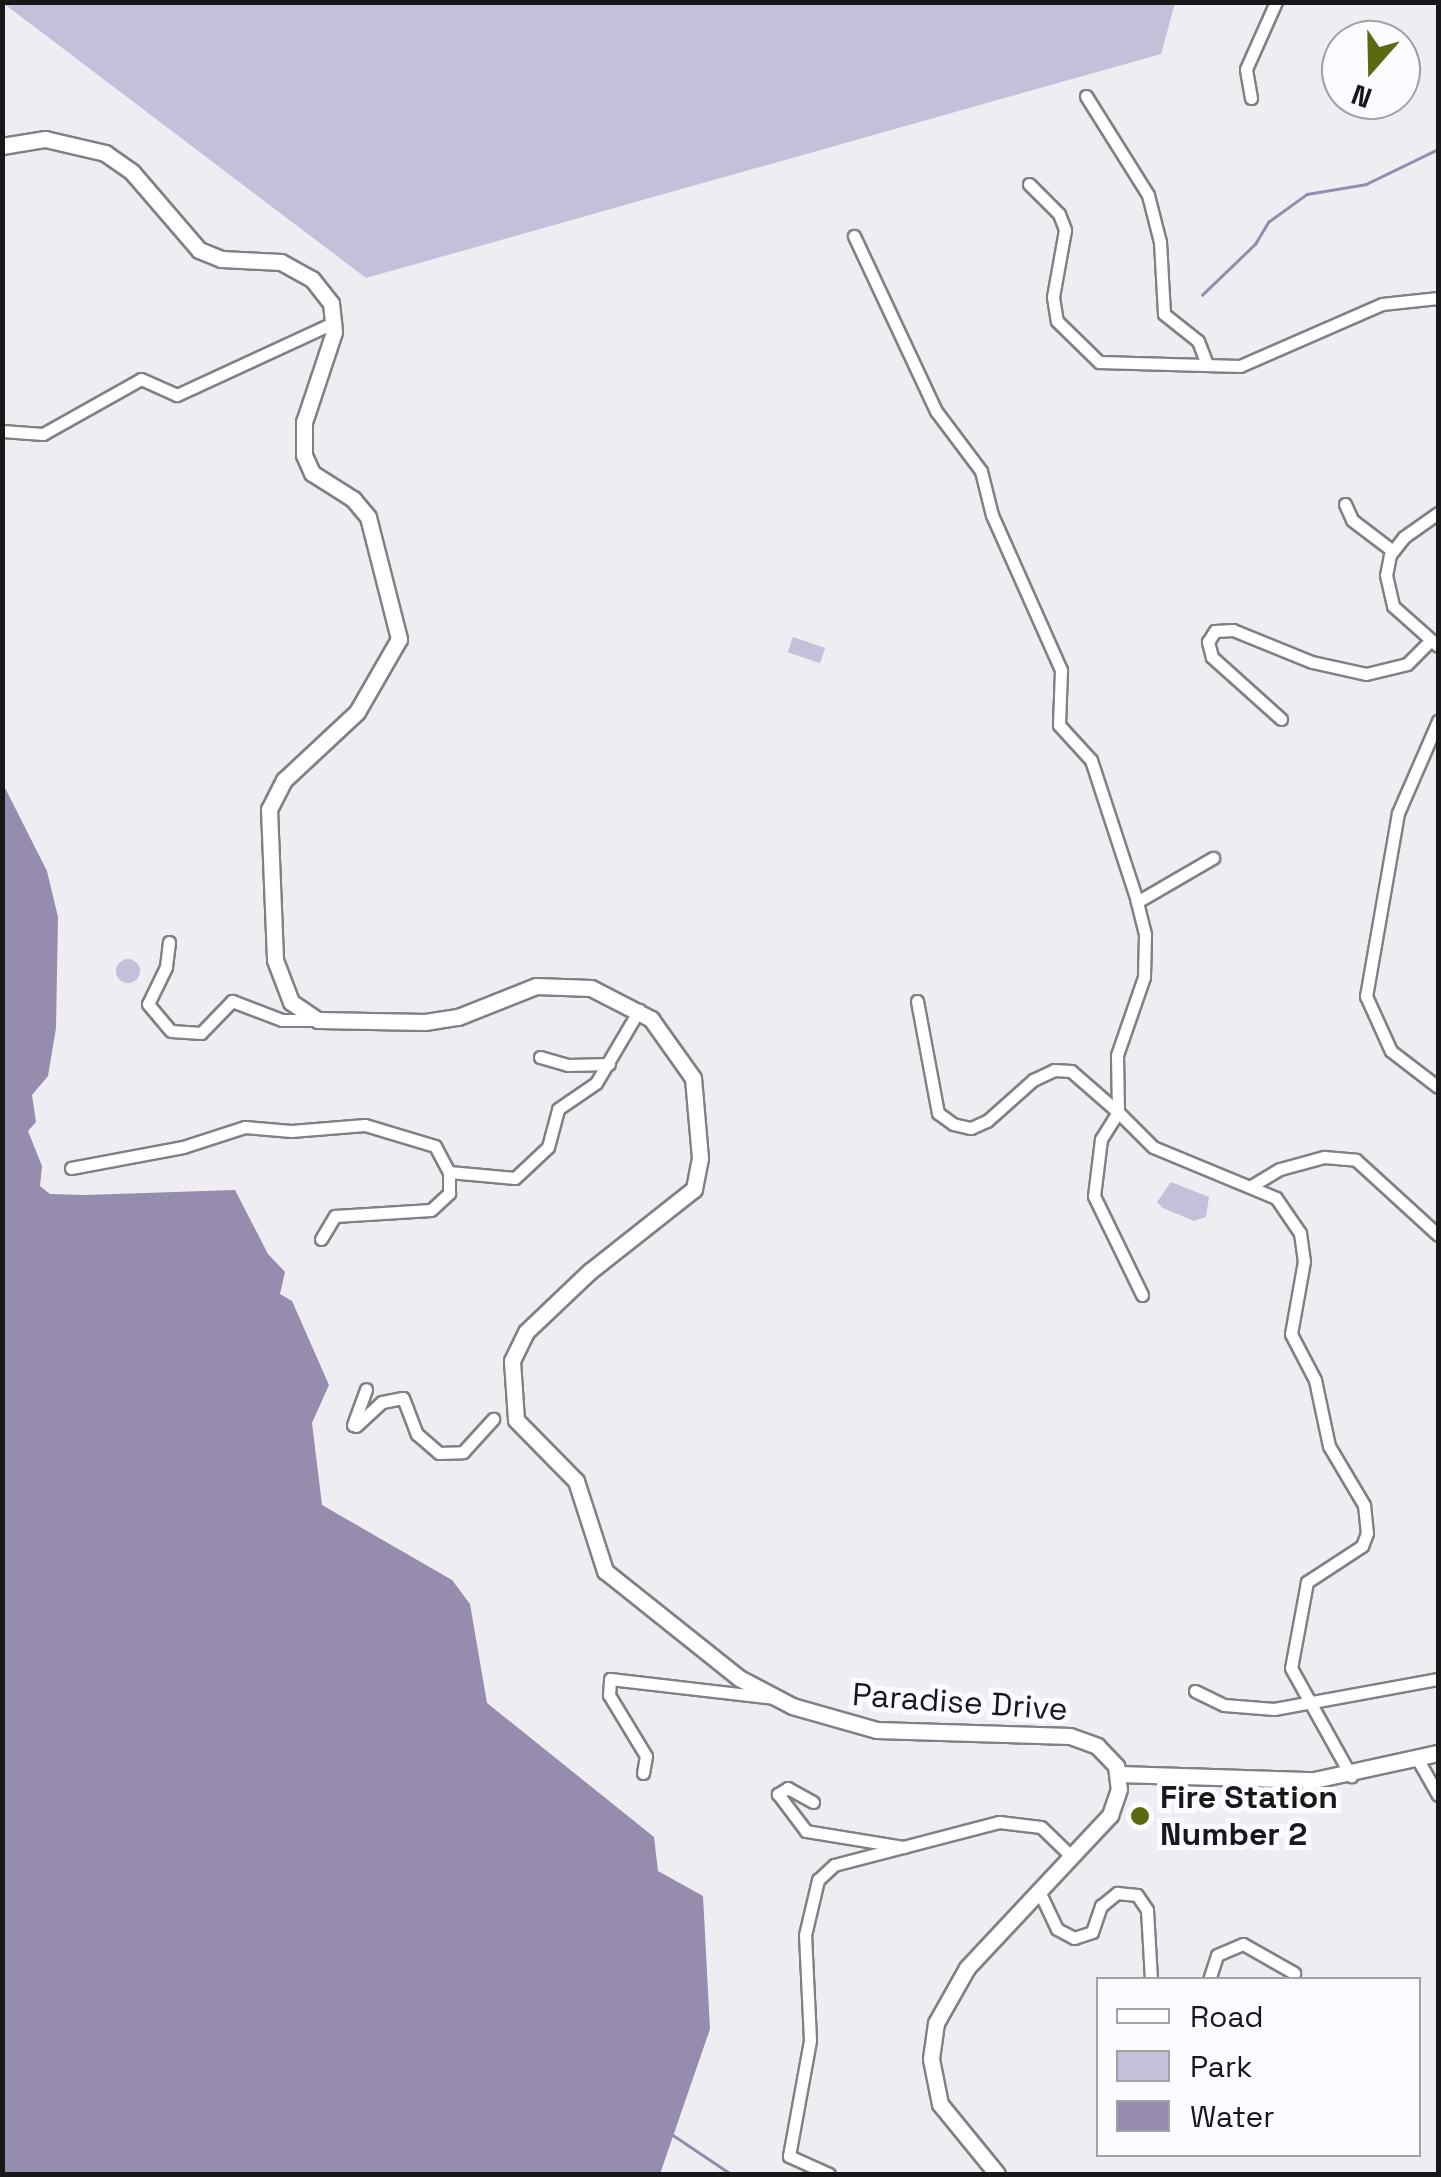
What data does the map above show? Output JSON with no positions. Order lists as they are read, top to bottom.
{
  "streets": {
    "street": ["Paradise Drive"]
  },
  "places": ["Fire Station Number 2"],
  "legend": ["Road", "Park", "Water"],
  "north": "bottom"
}
